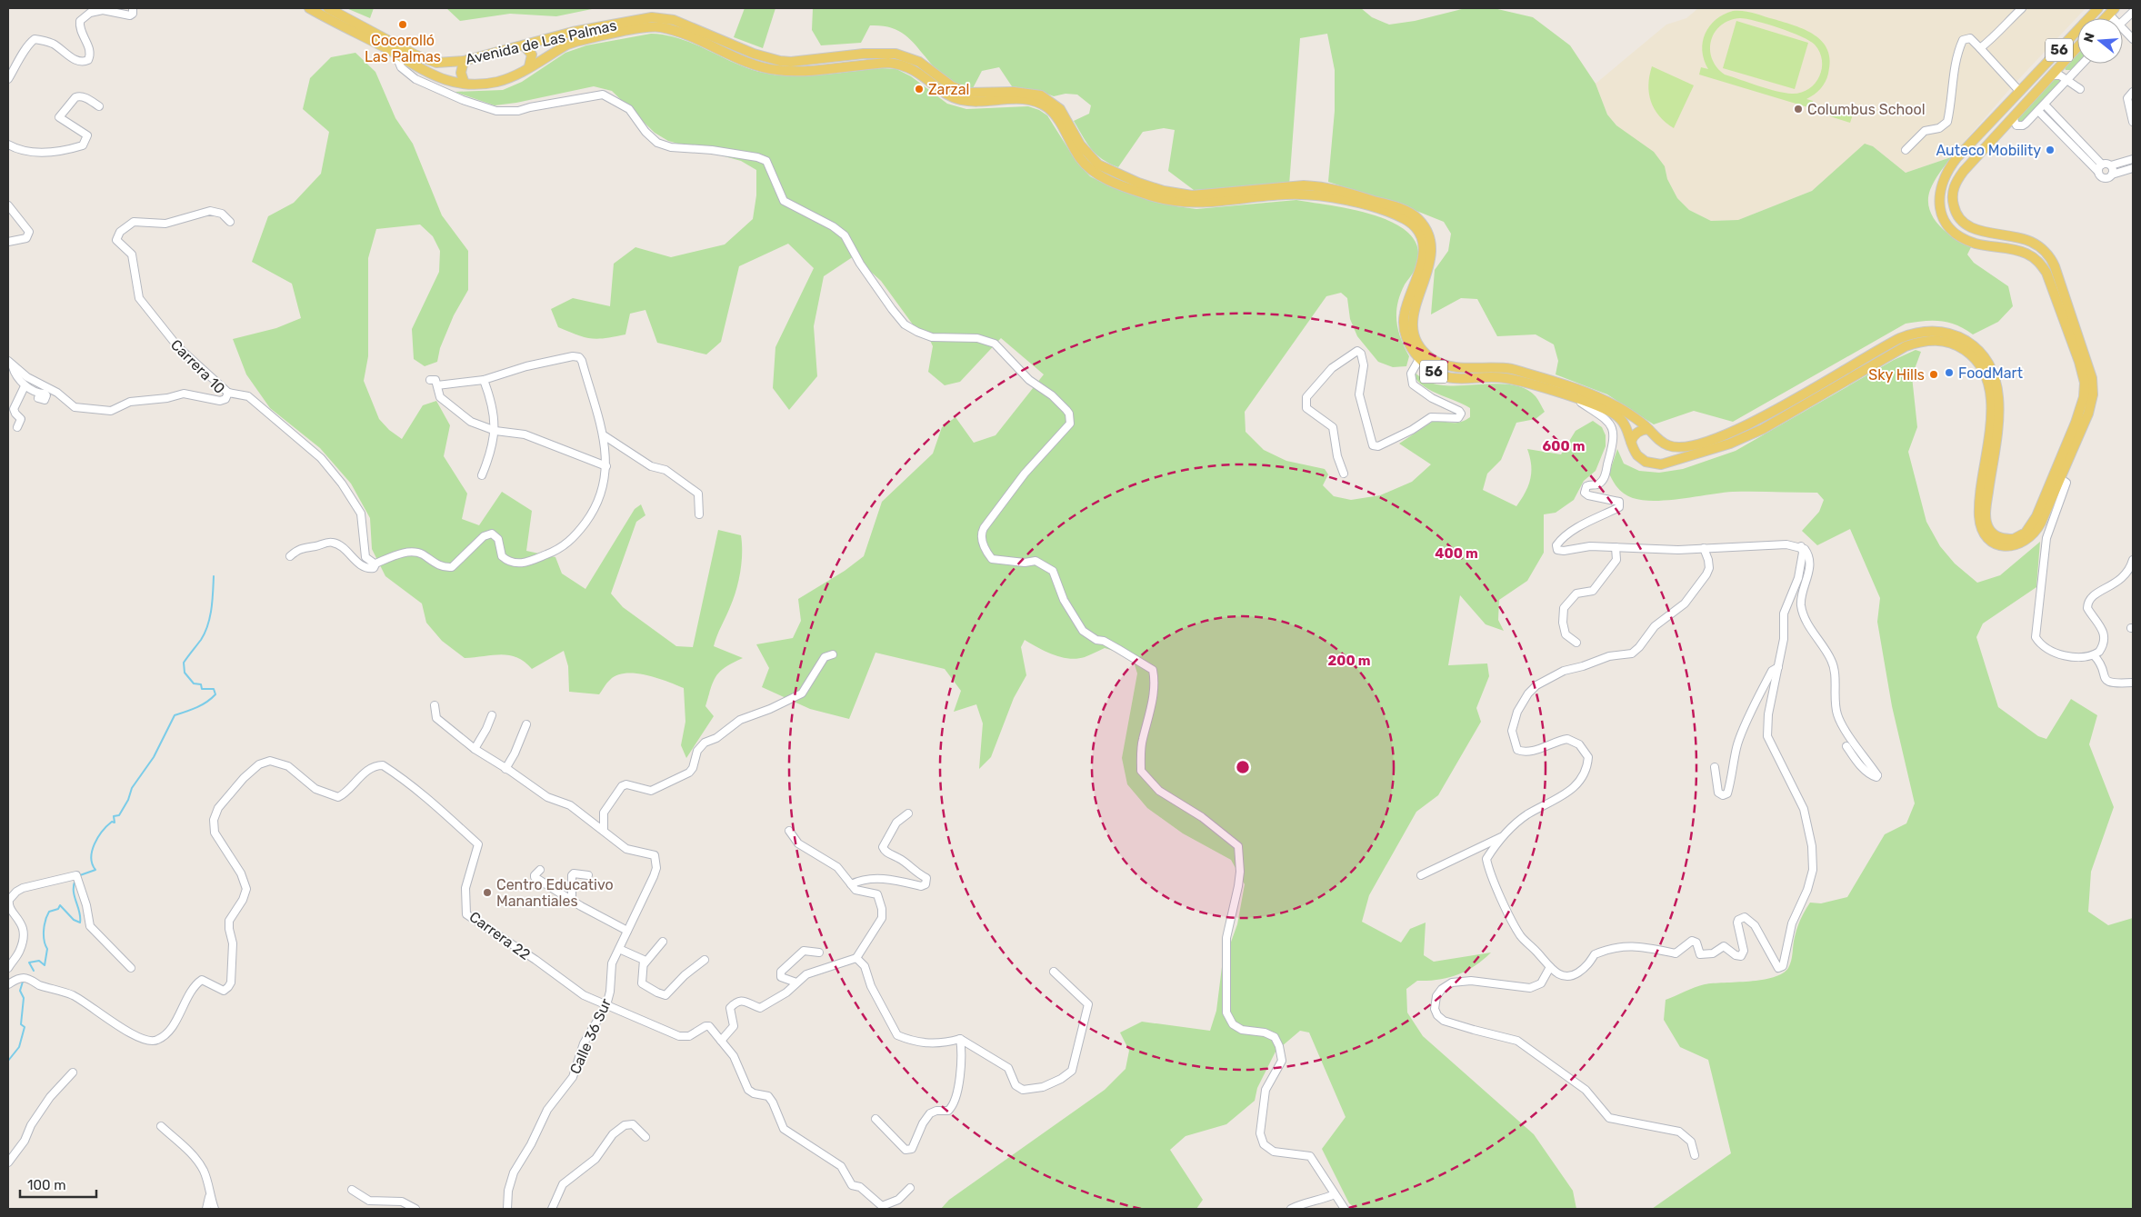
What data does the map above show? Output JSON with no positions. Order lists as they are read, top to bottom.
{
  "streets": {
    "main road": ["Avenida de Las Palmas", "56"],
    "street": ["Carrera 10", "Carrera 22", "Calle 36 Sur"]
  },
  "crossings": [
    ["Avenida de Las Palmas", "56"],
    ["Carrera 22", "Calle 36 Sur"]
  ],
  "places": [
    "Cocorolló Las Palmas",
    "Zarzal",
    "Columbus School",
    "Auteco Mobility",
    "FoodMart",
    "Sky Hills",
    "Centro Educativo Manantiales"
  ],
  "scale_bar": "100 m",
  "north": "left",
  "rings": ["600 m", "400 m", "200 m"]
}
